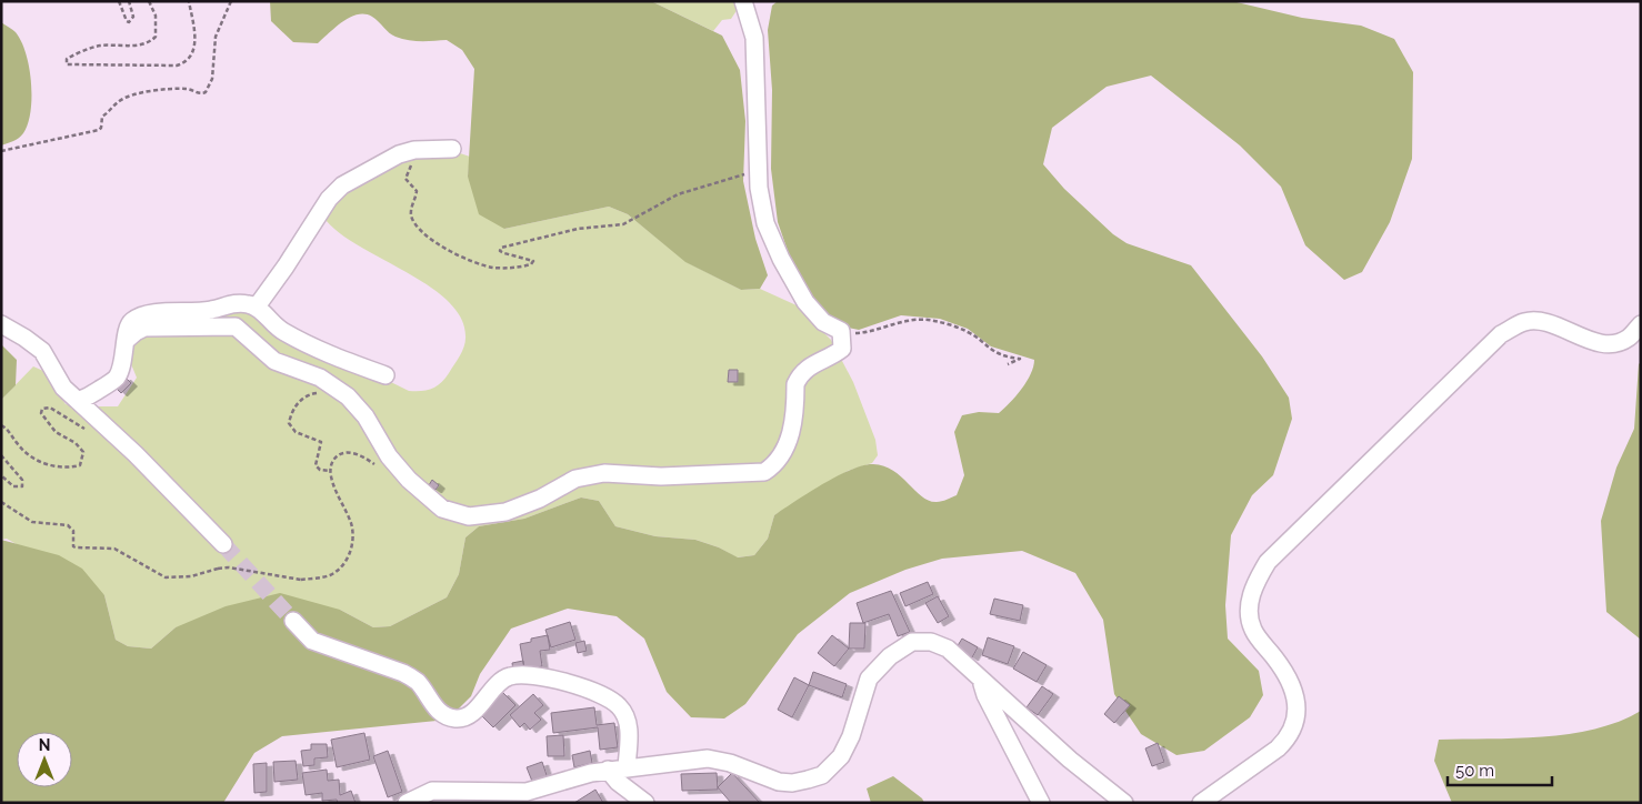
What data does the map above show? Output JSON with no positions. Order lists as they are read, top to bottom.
{
  "scale_bar": "50 m",
  "north": "top"
}
